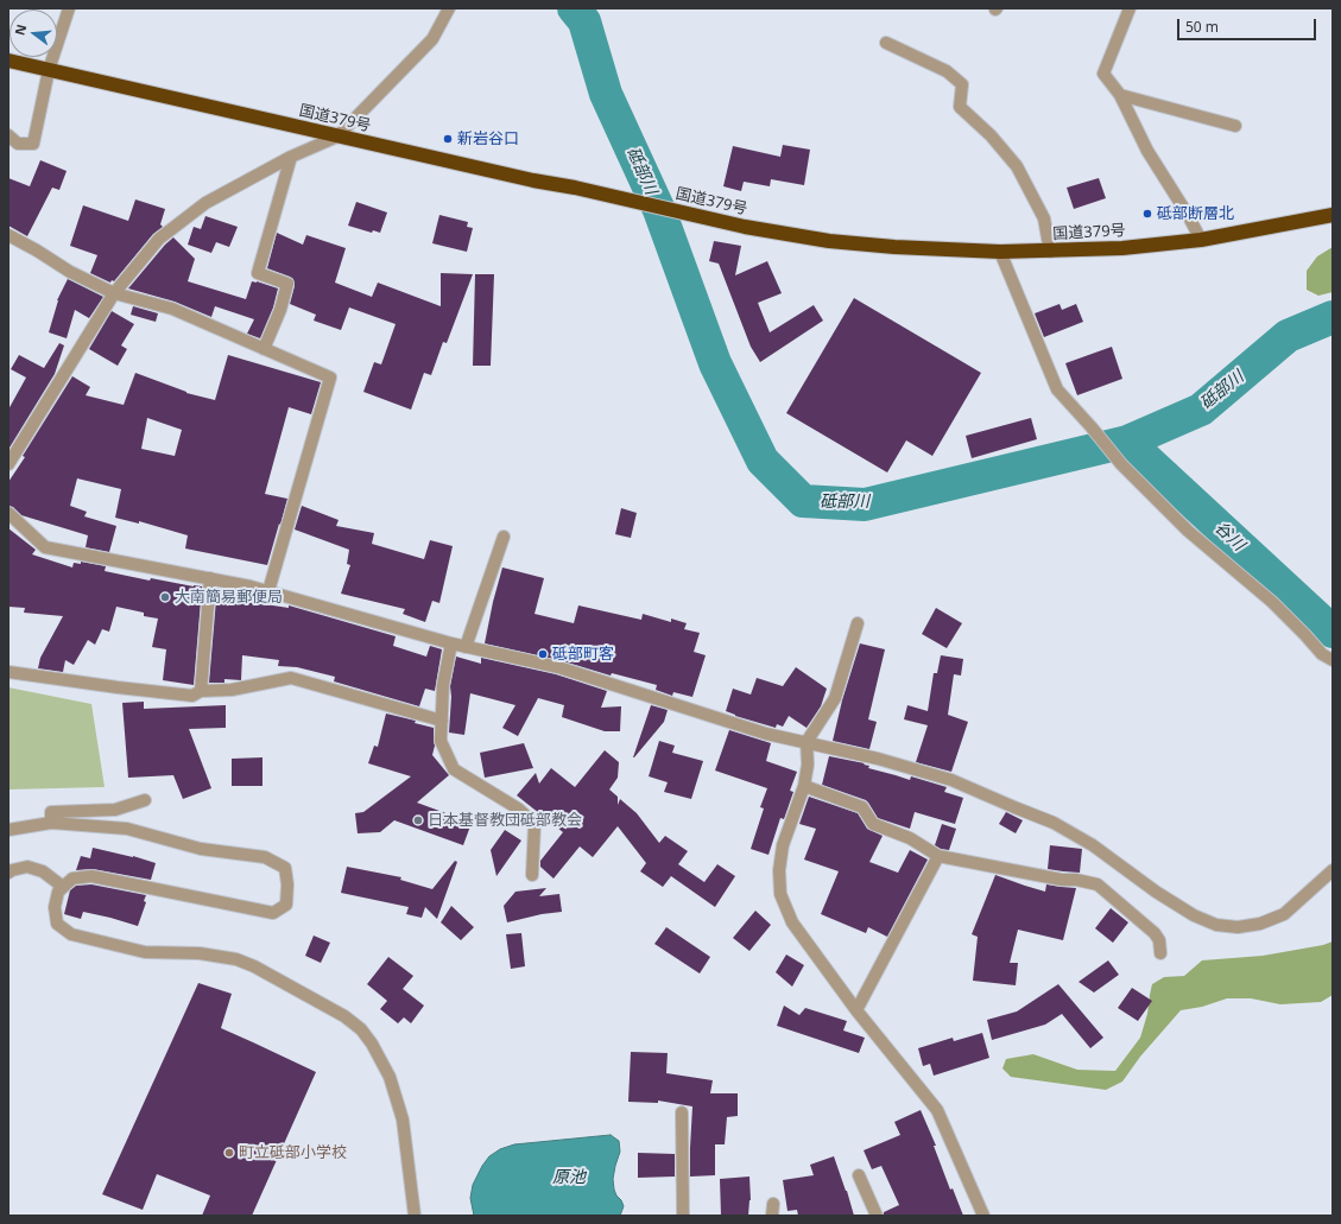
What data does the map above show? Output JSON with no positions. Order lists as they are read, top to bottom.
{
  "streets": {
    "highway": ["国道379号"]
  },
  "water": ["砥部川", "谷川", "原池"],
  "places": [
    "新岩谷口",
    "砥部断層北",
    "大南簡易郵便局",
    "砥部町客",
    "日本基督教団砥部教会",
    "町立砥部小学校"
  ],
  "scale_bar": "50 m",
  "north": "left"
}
